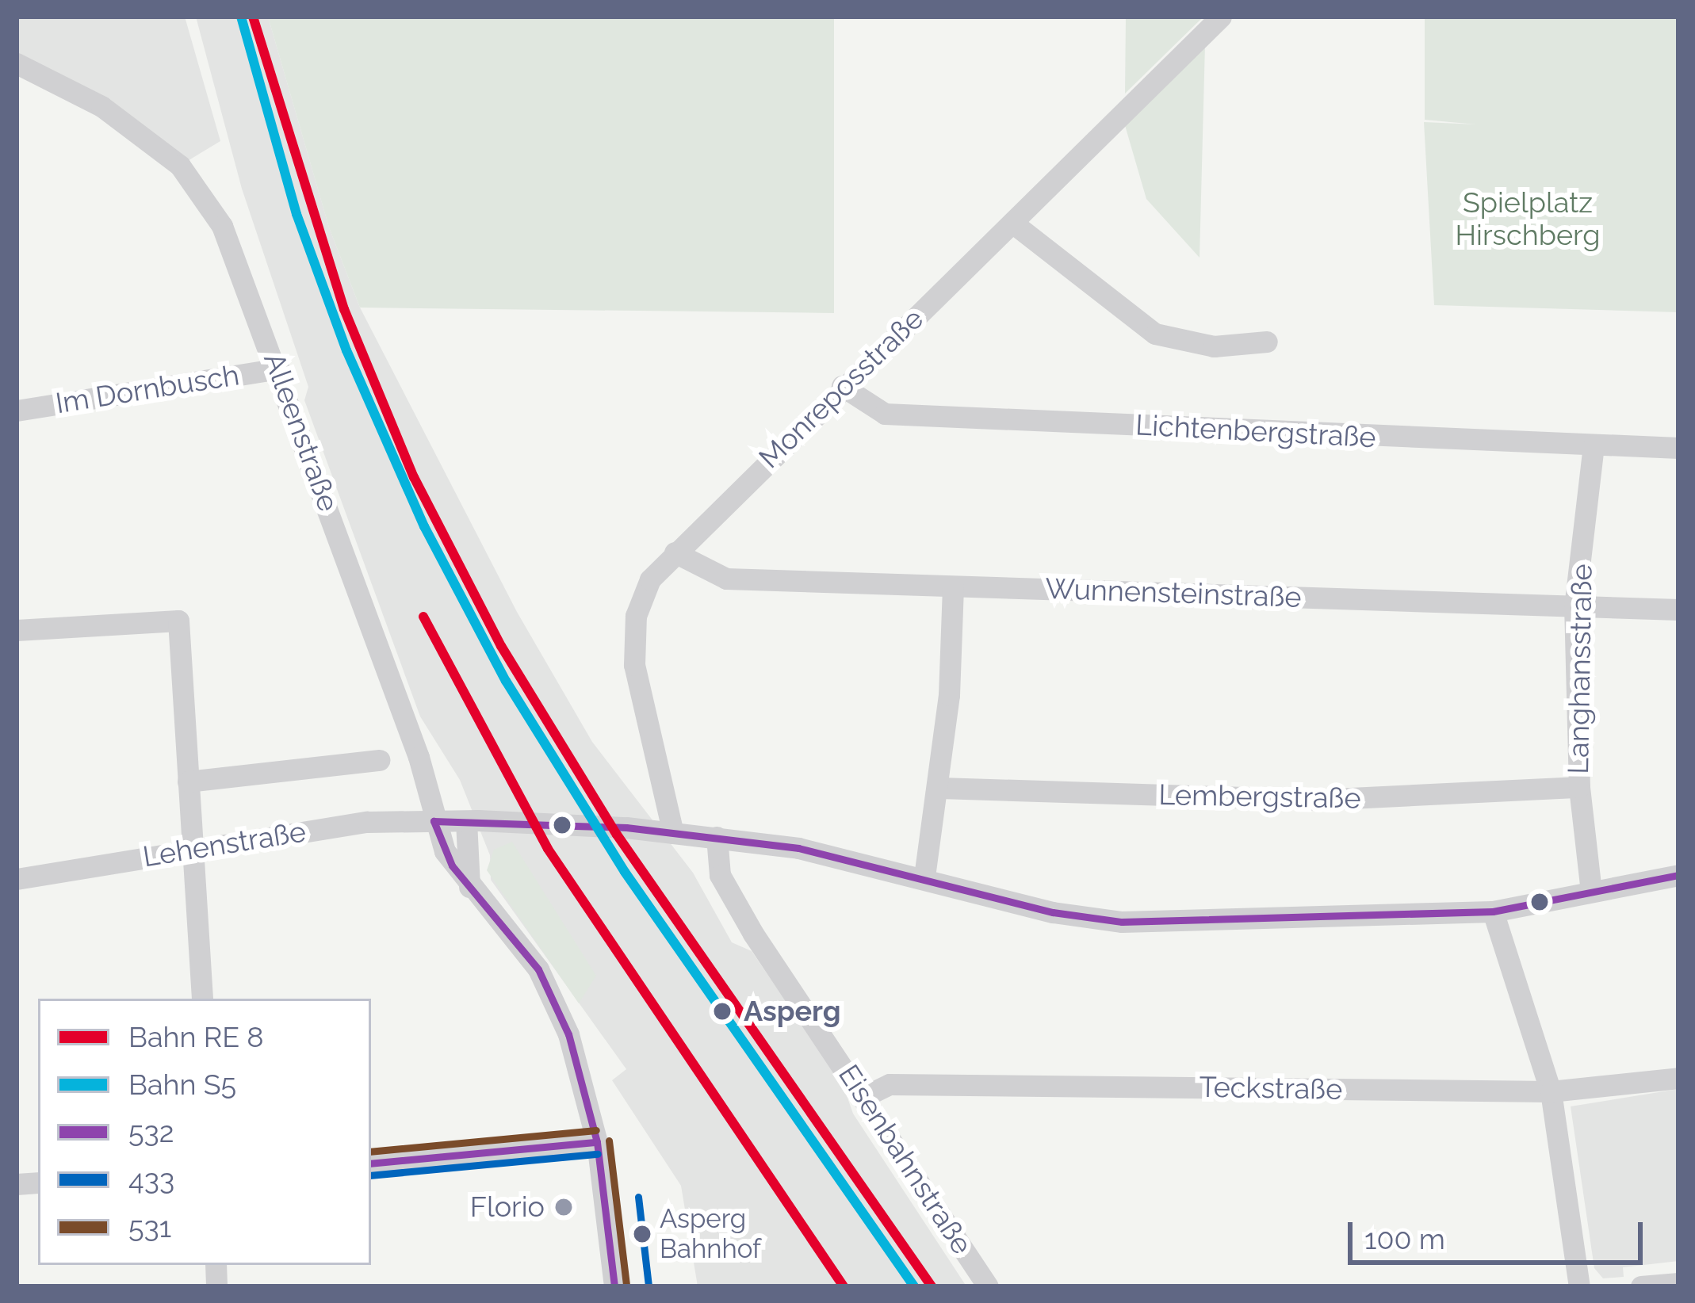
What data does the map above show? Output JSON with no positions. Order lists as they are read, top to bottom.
{
  "streets": {
    "street": [
      "Monreposstraße",
      "Im Dornbusch",
      "Lichtenbergstraße",
      "Alleenstraße",
      "Wunnensteinstraße",
      "Langhansstraße",
      "Lembergstraße",
      "Lehenstraße",
      "Teckstraße",
      "Eisenbahnstraße"
    ]
  },
  "crossings": [
    ["Monreposstraße", "Lichtenbergstraße"],
    ["Monreposstraße", "Wunnensteinstraße"],
    ["Monreposstraße", "Lehenstraße"],
    ["Im Dornbusch", "Alleenstraße"],
    ["Lichtenbergstraße", "Langhansstraße"],
    ["Alleenstraße", "Lehenstraße"],
    ["Wunnensteinstraße", "Langhansstraße"],
    ["Langhansstraße", "Lembergstraße"],
    ["Langhansstraße", "Lehenstraße"],
    ["Lehenstraße", "Eisenbahnstraße"],
    ["Teckstraße", "Eisenbahnstraße"]
  ],
  "parks": ["Spielplatz Hirschberg"],
  "places": ["Asperg", "Florio", "Asperg Bahnhof"],
  "lines": [
    "rail line S5",
    "transit line 532",
    "transit line 531",
    "transit line 433"
  ],
  "legend": [
    "Bahn RE 8",
    "Bahn S5",
    "532",
    "433",
    "531"
  ],
  "scale_bar": "100 m"
}
